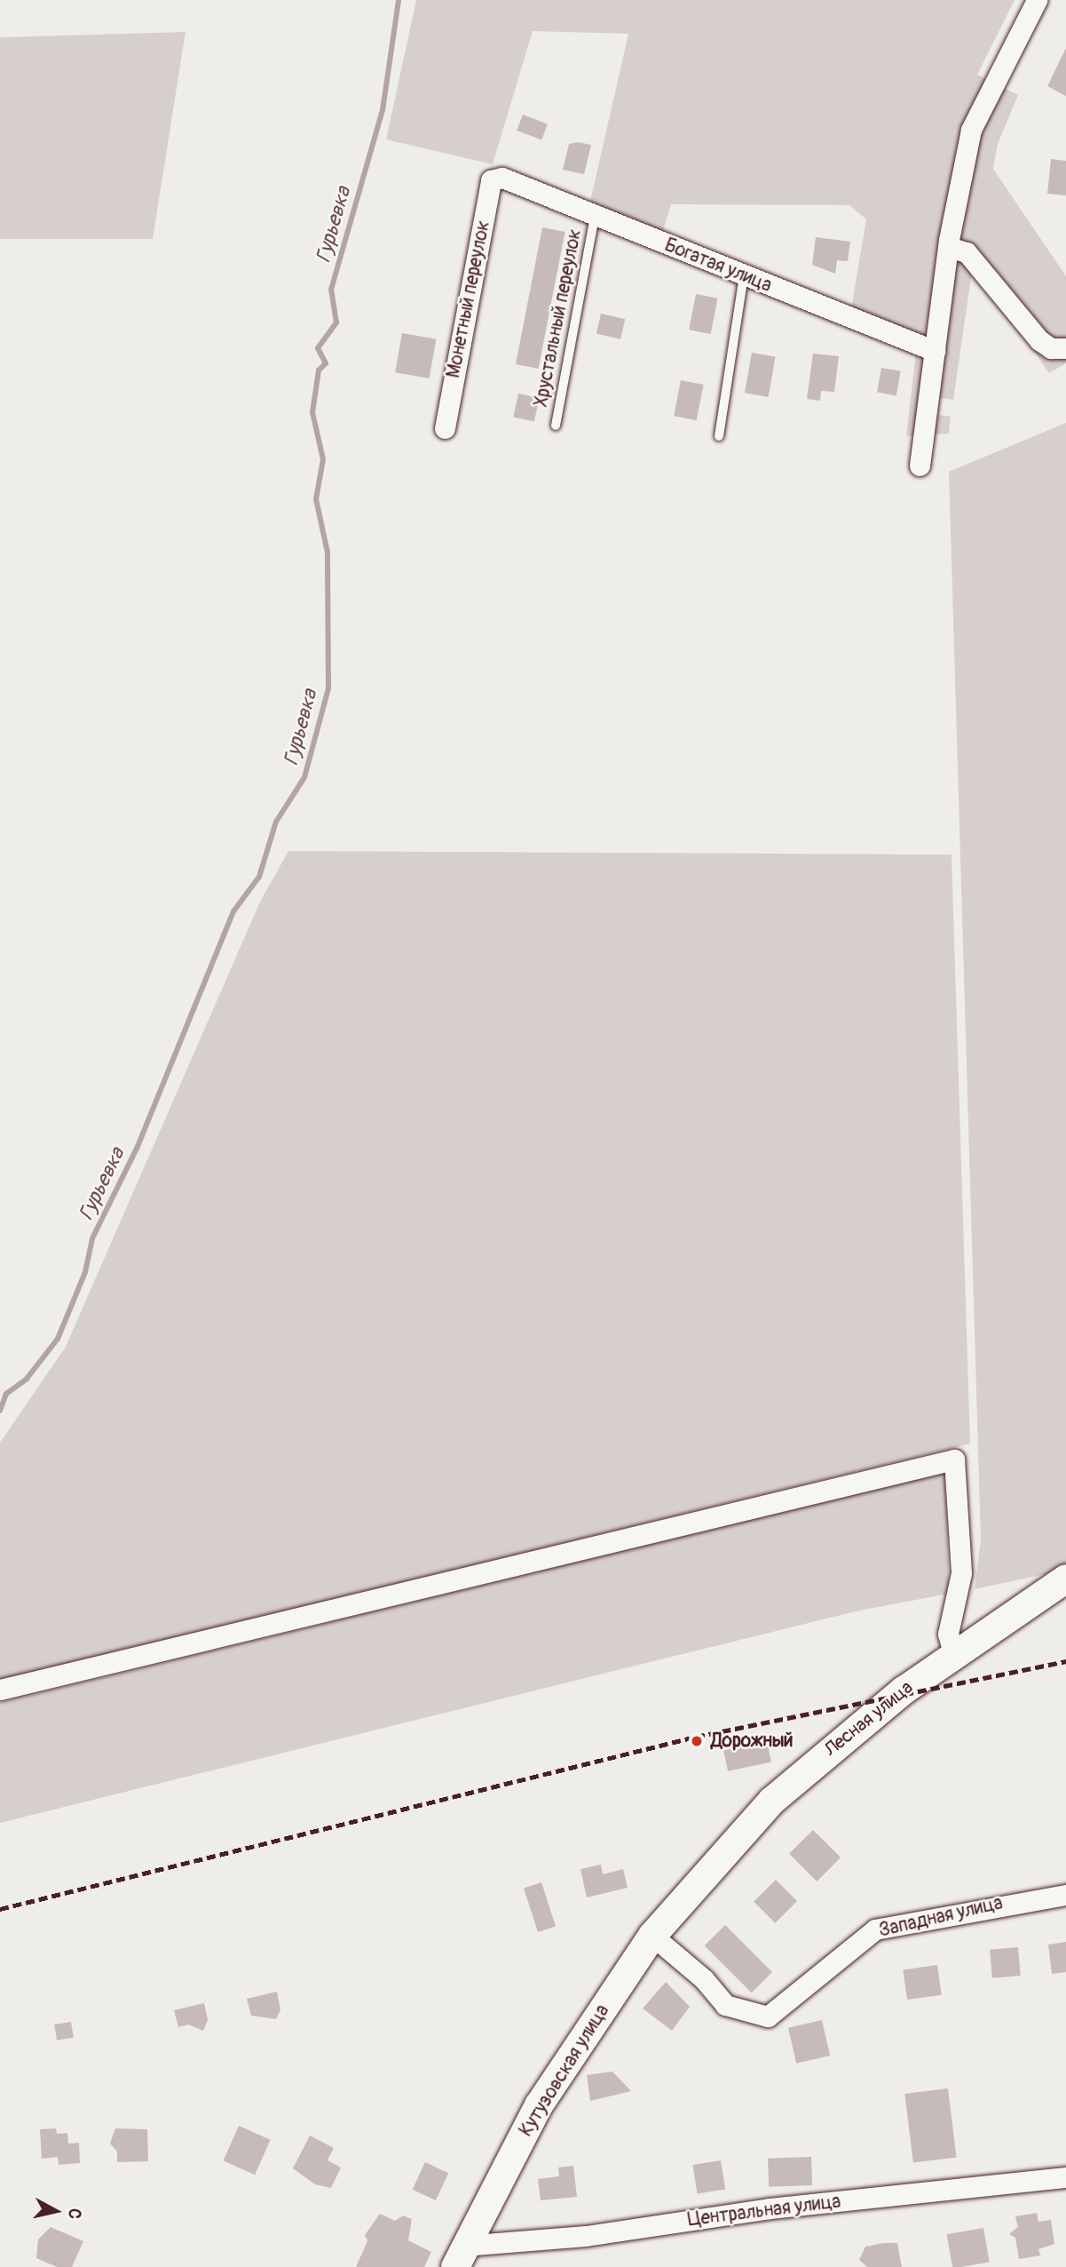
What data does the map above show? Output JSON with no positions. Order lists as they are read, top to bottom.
{
  "streets": {
    "street": [
      "Богатая улица",
      "Монетный переулок",
      "Лесная улица",
      "Западная улица",
      "Кутузовская улица",
      "Центральная улица"
    ],
    "lane": ["Хрустальный переулок"]
  },
  "crossings": [
    ["Богатая улица", "Монетный переулок"],
    ["Богатая улица", "Хрустальный переулок"],
    ["Лесная улица", "Кутузовская улица"],
    ["Западная улица", "Кутузовская улица"],
    ["Кутузовская улица", "Центральная улица"]
  ],
  "water": ["Гурьевка"],
  "places": ["Дорожный"],
  "north": "right"
}
